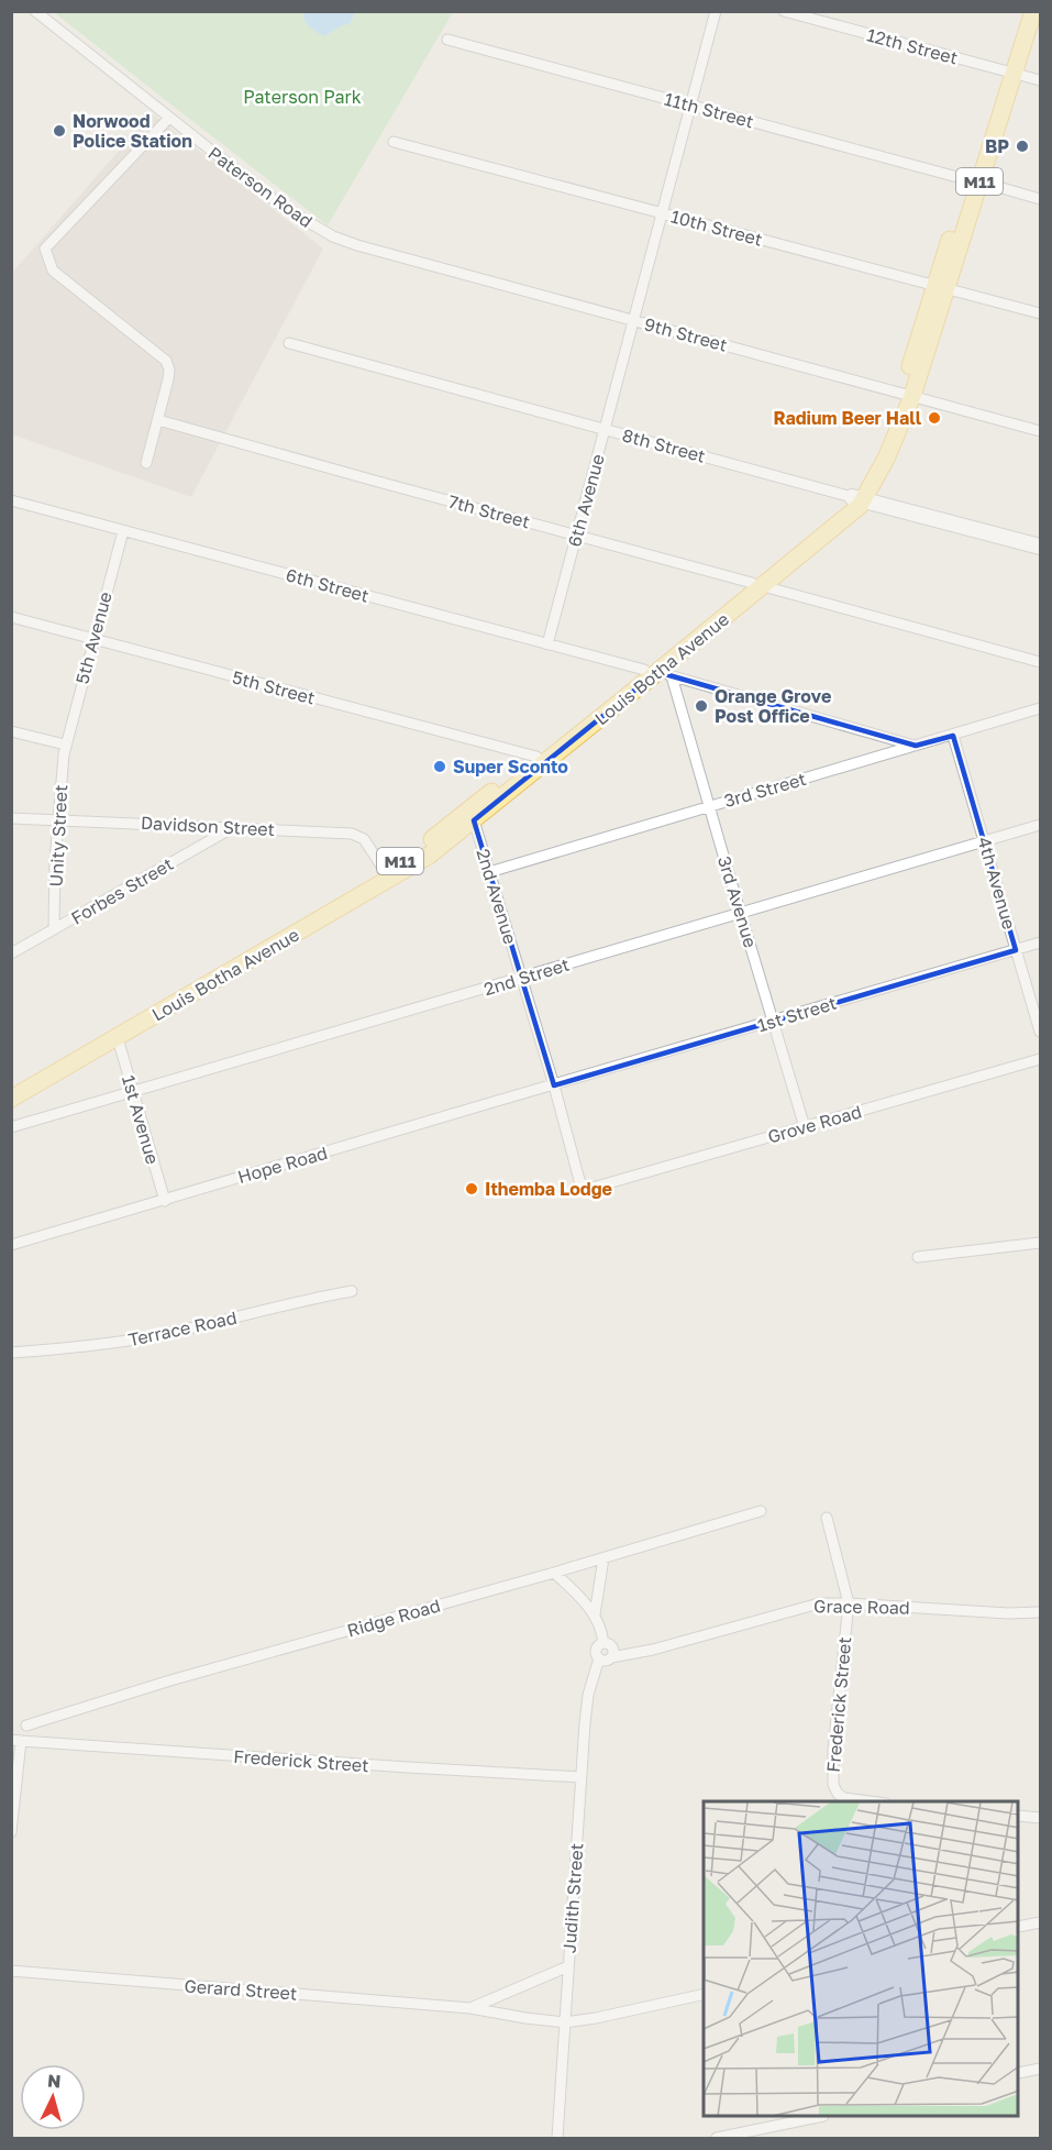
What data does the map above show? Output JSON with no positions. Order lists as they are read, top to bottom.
{
  "streets": {
    "main road": ["M11", "8th Street", "Louis Botha Avenue"],
    "street": [
      "12th Street",
      "11th Street",
      "Paterson Road",
      "10th Street",
      "9th Street",
      "6th Avenue",
      "7th Street",
      "6th Street",
      "5th Avenue",
      "5th Street",
      "3rd Street",
      "Davidson Street",
      "Unity Street",
      "4th Avenue",
      "Forbes Street",
      "2nd Avenue",
      "3rd Avenue",
      "2nd Street",
      "1st Street",
      "1st Avenue",
      "Grove Road",
      "Hope Road",
      "Terrace Road",
      "Grace Road",
      "Ridge Road",
      "Frederick Street",
      "Judith Street",
      "Gerard Street"
    ]
  },
  "crossings": [
    ["12th Street", "Louis Botha Avenue"],
    ["11th Street", "6th Avenue"],
    ["11th Street", "Louis Botha Avenue"],
    ["Paterson Road", "9th Street"],
    ["10th Street", "6th Avenue"],
    ["10th Street", "Louis Botha Avenue"],
    ["9th Street", "6th Avenue"],
    ["9th Street", "Louis Botha Avenue"],
    ["8th Street", "6th Avenue"],
    ["8th Street", "Louis Botha Avenue"],
    ["6th Avenue", "7th Street"],
    ["6th Avenue", "6th Street"],
    ["7th Street", "Louis Botha Avenue"],
    ["6th Street", "5th Avenue"],
    ["6th Street", "Louis Botha Avenue"],
    ["6th Street", "3rd Street"],
    ["6th Street", "3rd Avenue"],
    ["5th Avenue", "5th Street"],
    ["5th Avenue", "Unity Street"],
    ["Louis Botha Avenue", "5th Street"],
    ["Louis Botha Avenue", "Davidson Street"],
    ["Louis Botha Avenue", "2nd Avenue"],
    ["Louis Botha Avenue", "3rd Avenue"],
    ["Louis Botha Avenue", "1st Avenue"],
    ["3rd Street", "4th Avenue"],
    ["3rd Street", "2nd Avenue"],
    ["3rd Street", "3rd Avenue"],
    ["Davidson Street", "Unity Street"],
    ["Davidson Street", "Forbes Street"],
    ["Unity Street", "Forbes Street"],
    ["4th Avenue", "2nd Street"],
    ["4th Avenue", "1st Street"],
    ["2nd Avenue", "2nd Street"],
    ["2nd Avenue", "1st Street"],
    ["2nd Avenue", "Grove Road"],
    ["2nd Avenue", "Hope Road"],
    ["3rd Avenue", "2nd Street"],
    ["3rd Avenue", "1st Street"],
    ["3rd Avenue", "Grove Road"],
    ["2nd Street", "1st Avenue"],
    ["1st Street", "Hope Road"],
    ["1st Avenue", "Hope Road"],
    ["Grace Road", "Frederick Street"],
    ["Grace Road", "Judith Street"],
    ["Frederick Street", "Judith Street"],
    ["Judith Street", "Gerard Street"]
  ],
  "parks": ["Paterson Park"],
  "places": [
    "Norwood Police Station",
    "BP",
    "Radium Beer Hall",
    "Orange Grove Post Office",
    "Super Sconto",
    "Ithemba Lodge"
  ],
  "north": "top"
}
